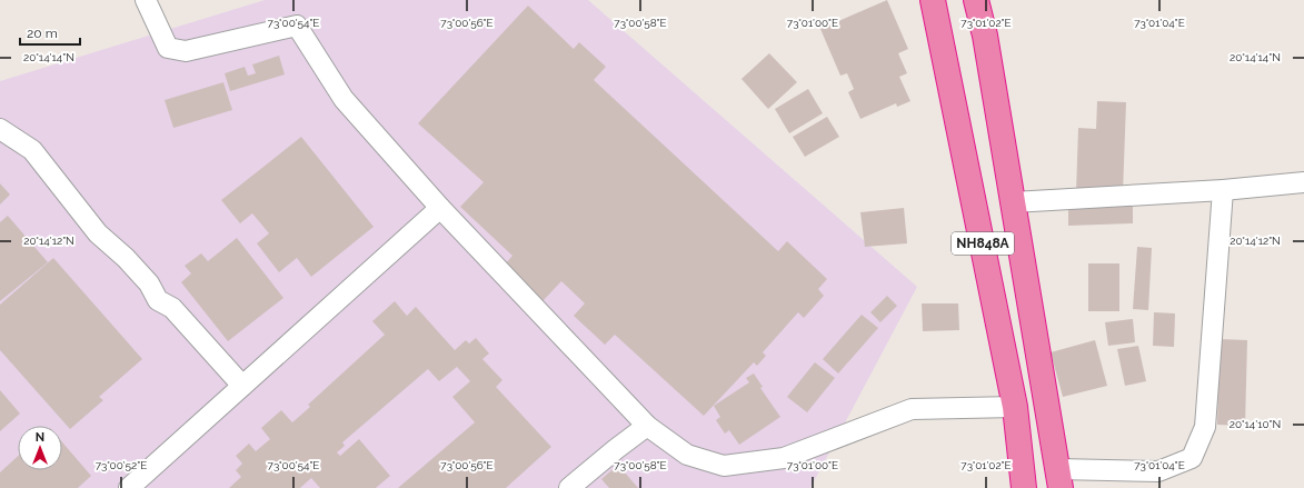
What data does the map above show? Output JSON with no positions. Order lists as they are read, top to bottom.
{
  "streets": {
    "highway": ["NH848A"]
  },
  "scale_bar": "20 m",
  "north": "top",
  "coordinates": [
    "73°00'54\"E",
    "73°00'56\"E",
    "73°00'58\"E",
    "73°01'00\"E",
    "73°01'02\"E",
    "73°01'04\"E",
    "20°14'14\"N",
    "20°14'12\"N",
    "20°14'10\"N",
    "73°00'52\"E"
  ]
}
